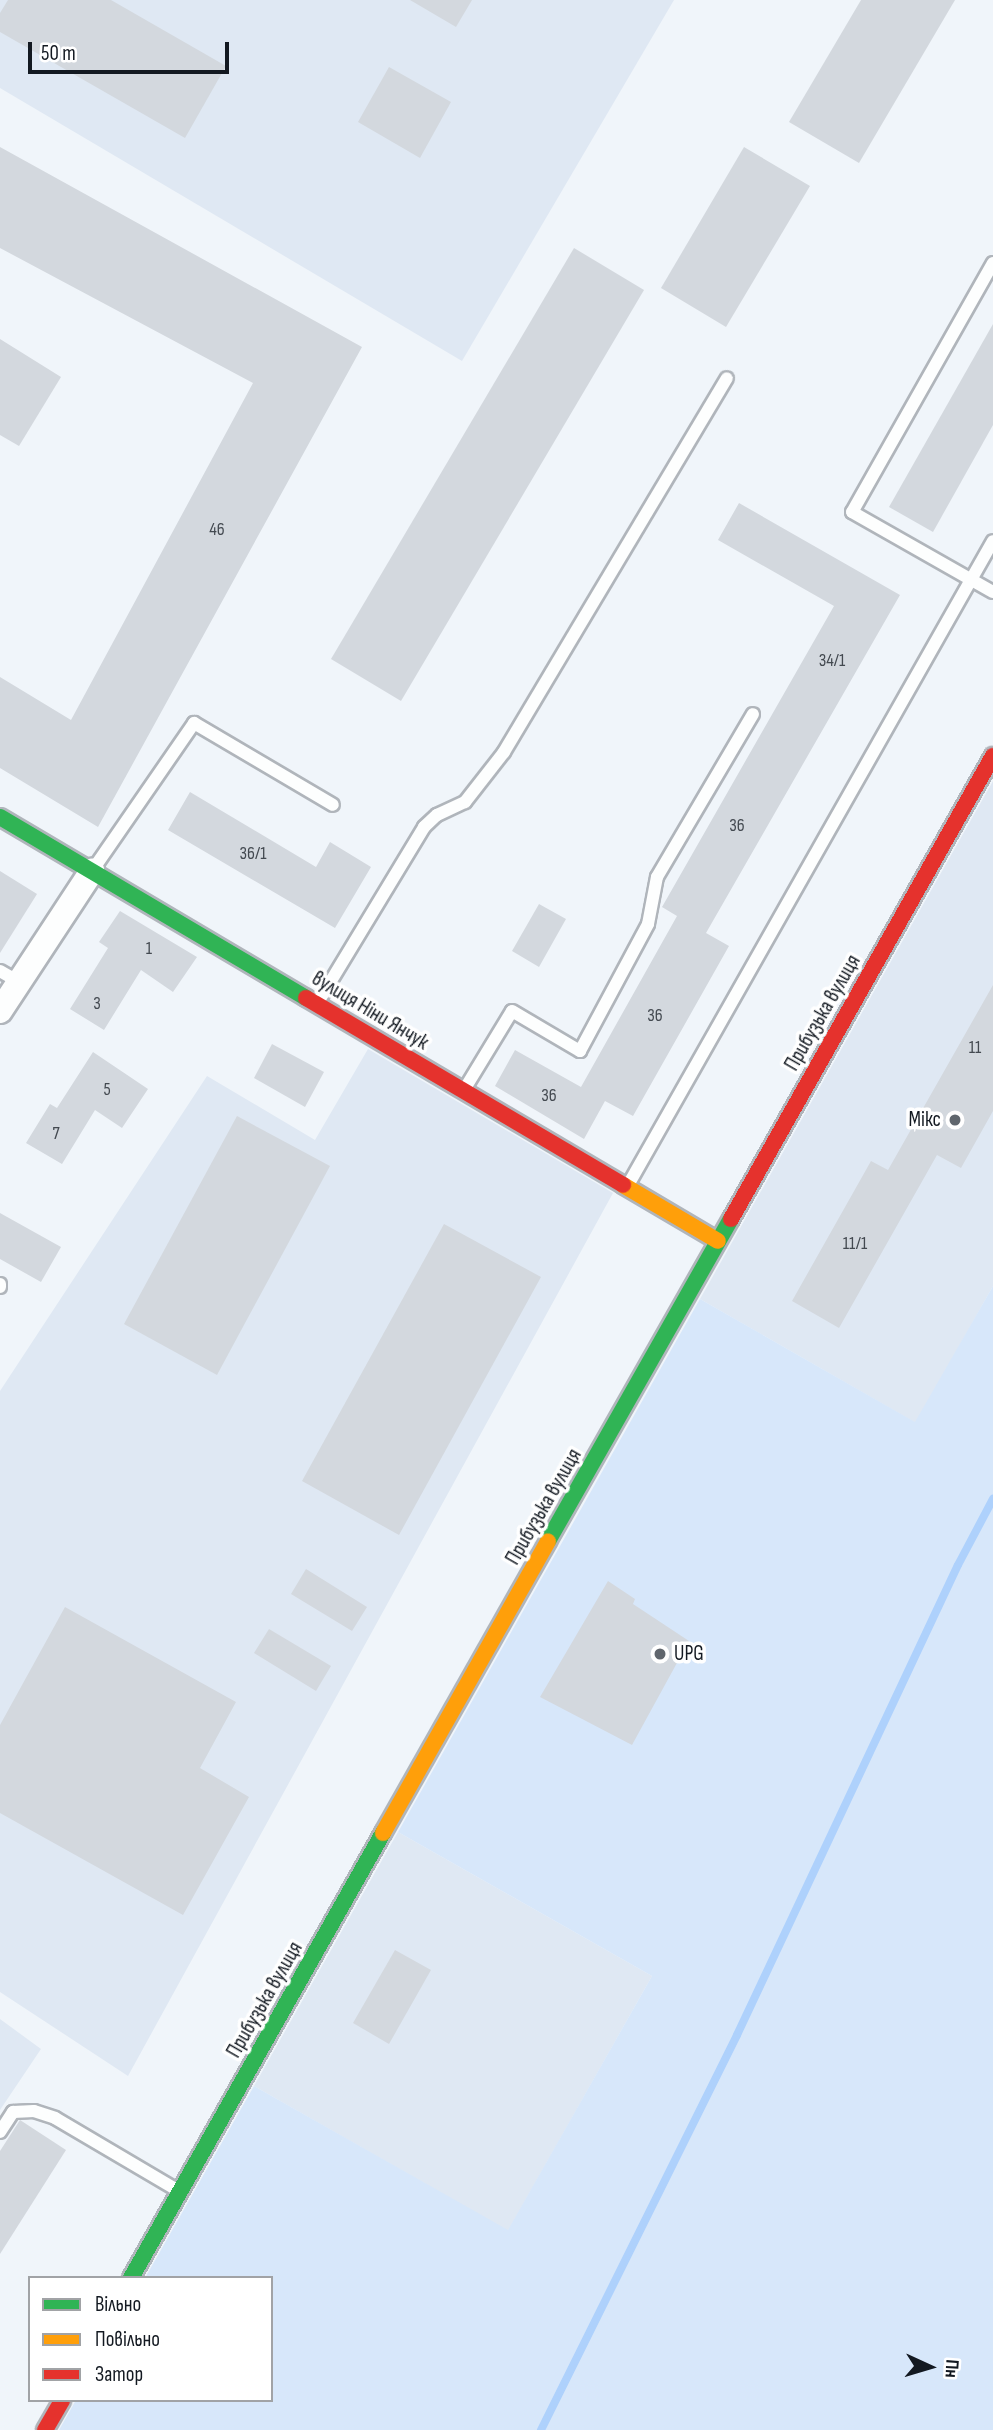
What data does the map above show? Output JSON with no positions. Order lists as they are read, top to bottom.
{
  "streets": {
    "street": ["вулиця Ніни Янчук", "Прибузька вулиця"]
  },
  "crossings": [
    ["вулиця Ніни Янчук", "Прибузька вулиця"]
  ],
  "places": ["Мікс", "UPG"],
  "house_numbers": [
    "46",
    "34/1",
    "36",
    "36/1",
    "1",
    "3",
    "36",
    "11",
    "5",
    "36",
    "7",
    "11/1"
  ],
  "legend": ["Вільно", "Повільно", "Затор"],
  "scale_bar": "50 m",
  "north": "right"
}
